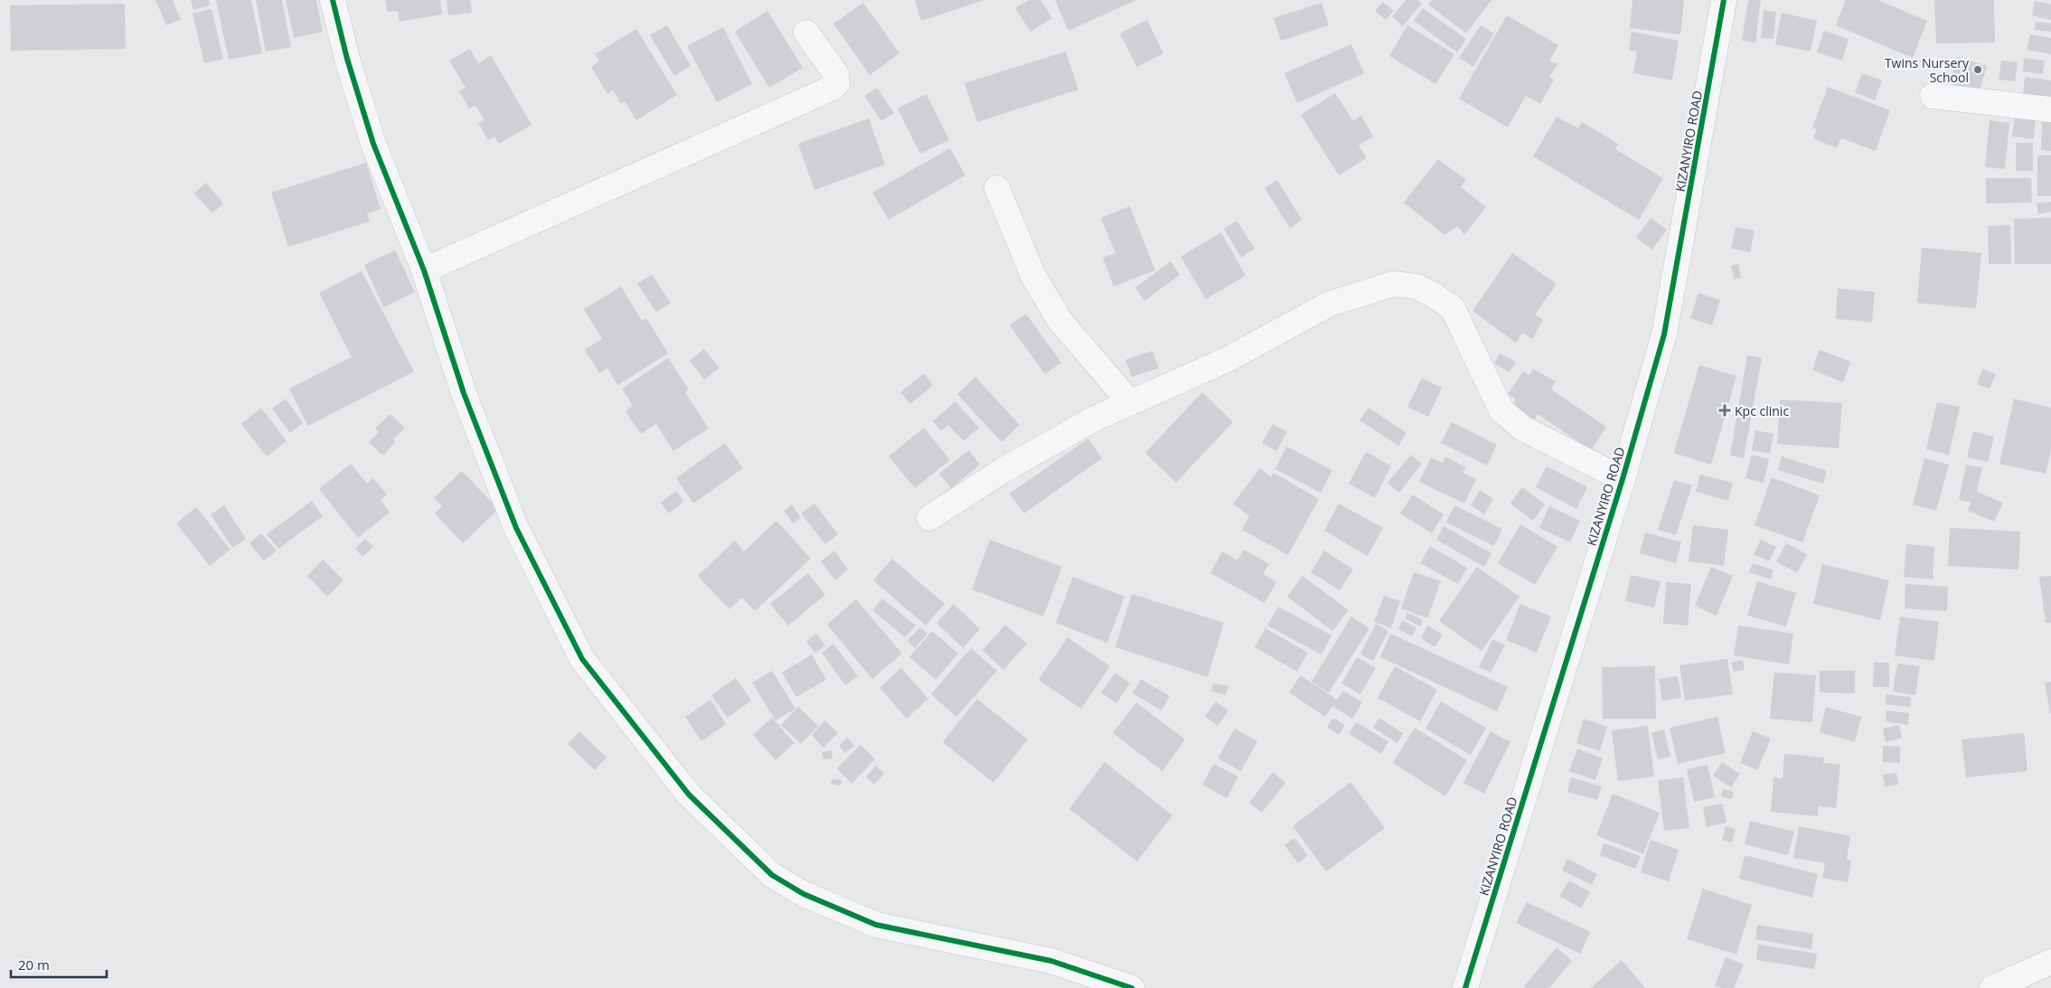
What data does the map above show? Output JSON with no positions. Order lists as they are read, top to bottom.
{
  "streets": {
    "street": ["KIZANYIRO ROAD"]
  },
  "places": {
    "other": ["Twins Nursery School"],
    "health": ["Kpc clinic"]
  },
  "scale_bar": "20 m"
}
